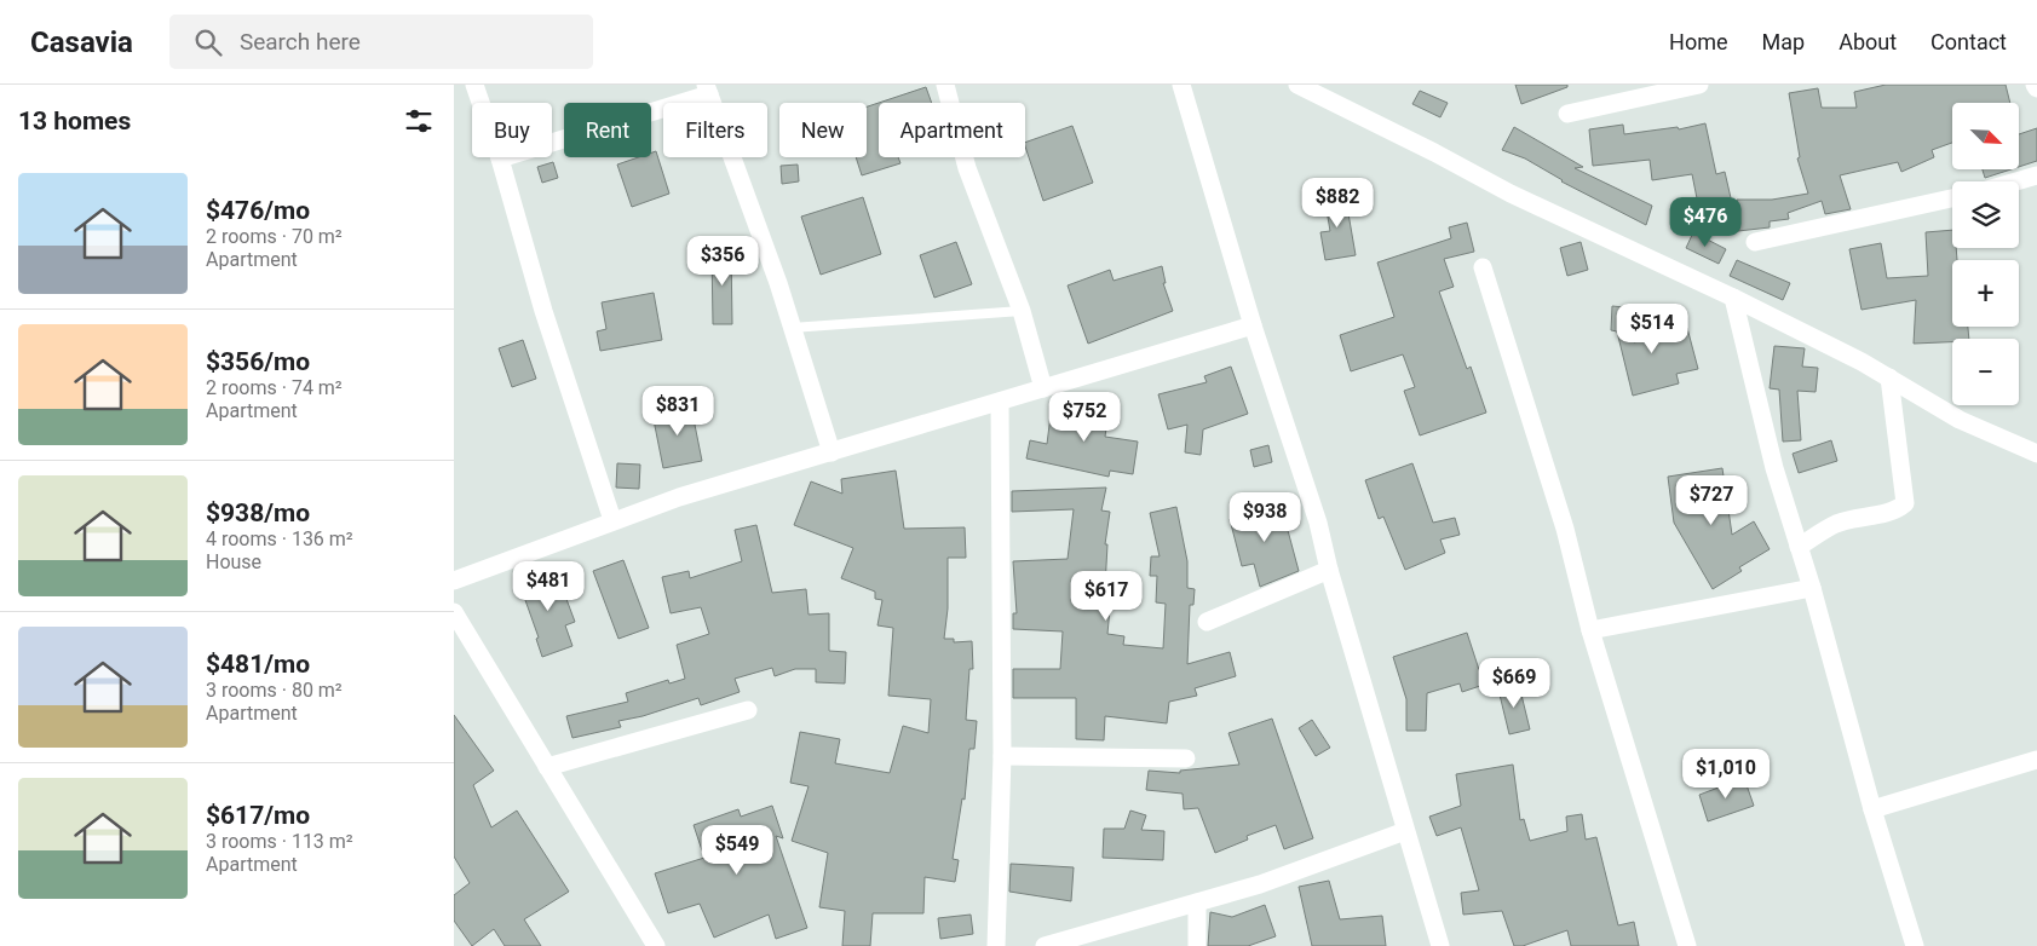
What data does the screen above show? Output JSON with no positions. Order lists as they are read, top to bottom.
{
  "north": "bottom right",
  "page": {
    "header": "Casavia",
    "search": "Search here",
    "nav": [
      "Home",
      "Map",
      "About",
      "Contact"
    ],
    "heading": "13 homes",
    "map_buttons": ["+", "−"],
    "chip": [
      "Buy",
      "Rent",
      "Filters",
      "New",
      "Apartment"
    ],
    "list": [
      {
        "name": "$476/mo",
        "note": "2 rooms · 70 m² · Apartment"
      },
      {
        "name": "$356/mo",
        "note": "2 rooms · 74 m² · Apartment"
      },
      {
        "name": "$938/mo",
        "note": "4 rooms · 136 m² · House"
      },
      {
        "name": "$481/mo",
        "note": "3 rooms · 80 m² · Apartment"
      },
      {
        "name": "$617/mo",
        "note": "3 rooms · 113 m² · Apartment"
      }
    ],
    "price": [
      "$882",
      "$476",
      "$356",
      "$514",
      "$831",
      "$752",
      "$727",
      "$938",
      "$481",
      "$617",
      "$669",
      "$1,010",
      "$549"
    ]
  }
}
